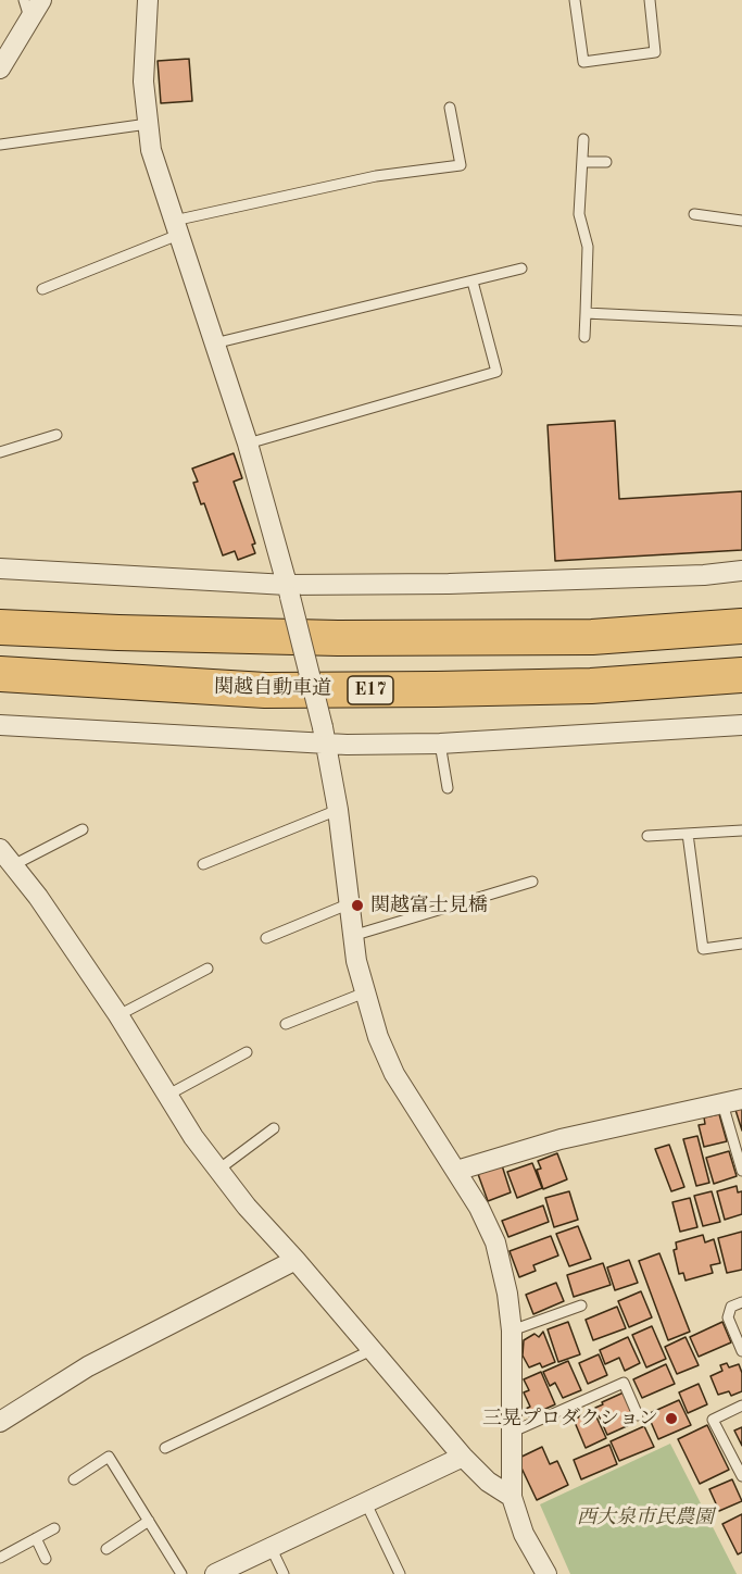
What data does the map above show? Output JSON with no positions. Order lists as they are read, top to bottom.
{
  "streets": {
    "highway": ["関越自動車道", "E17"]
  },
  "parks": ["西大泉市民農園"],
  "places": ["関越富士見橋", "三晃プロダクション"]
}
